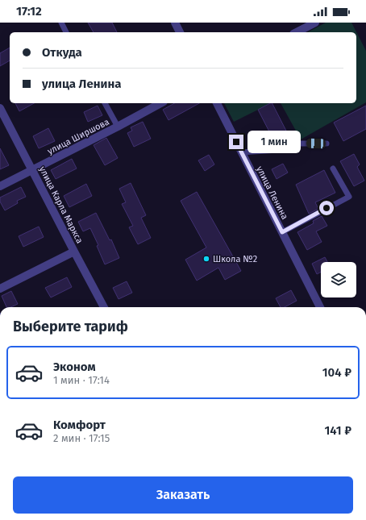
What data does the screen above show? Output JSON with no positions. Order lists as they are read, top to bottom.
{
  "streets": {
    "street": ["улица Ширшова", "улица Ленина", "улица Карла Маркса"]
  },
  "crossings": [
    ["улица Ширшова", "улица Карла Маркса"]
  ],
  "places": ["Школа №2"],
  "page": {
    "status": "17:12",
    "banner": ["Откуда", "улица Ленина"],
    "bubble": "1 мин",
    "heading": "Выберите тариф",
    "list": [
      {
        "name": "Эконом",
        "note": "1 мин · 17:14",
        "value": "104 ₽"
      },
      {
        "name": "Комфорт",
        "note": "2 мин · 17:15",
        "value": "141 ₽"
      }
    ],
    "buttons": "Заказать"
  }
}
